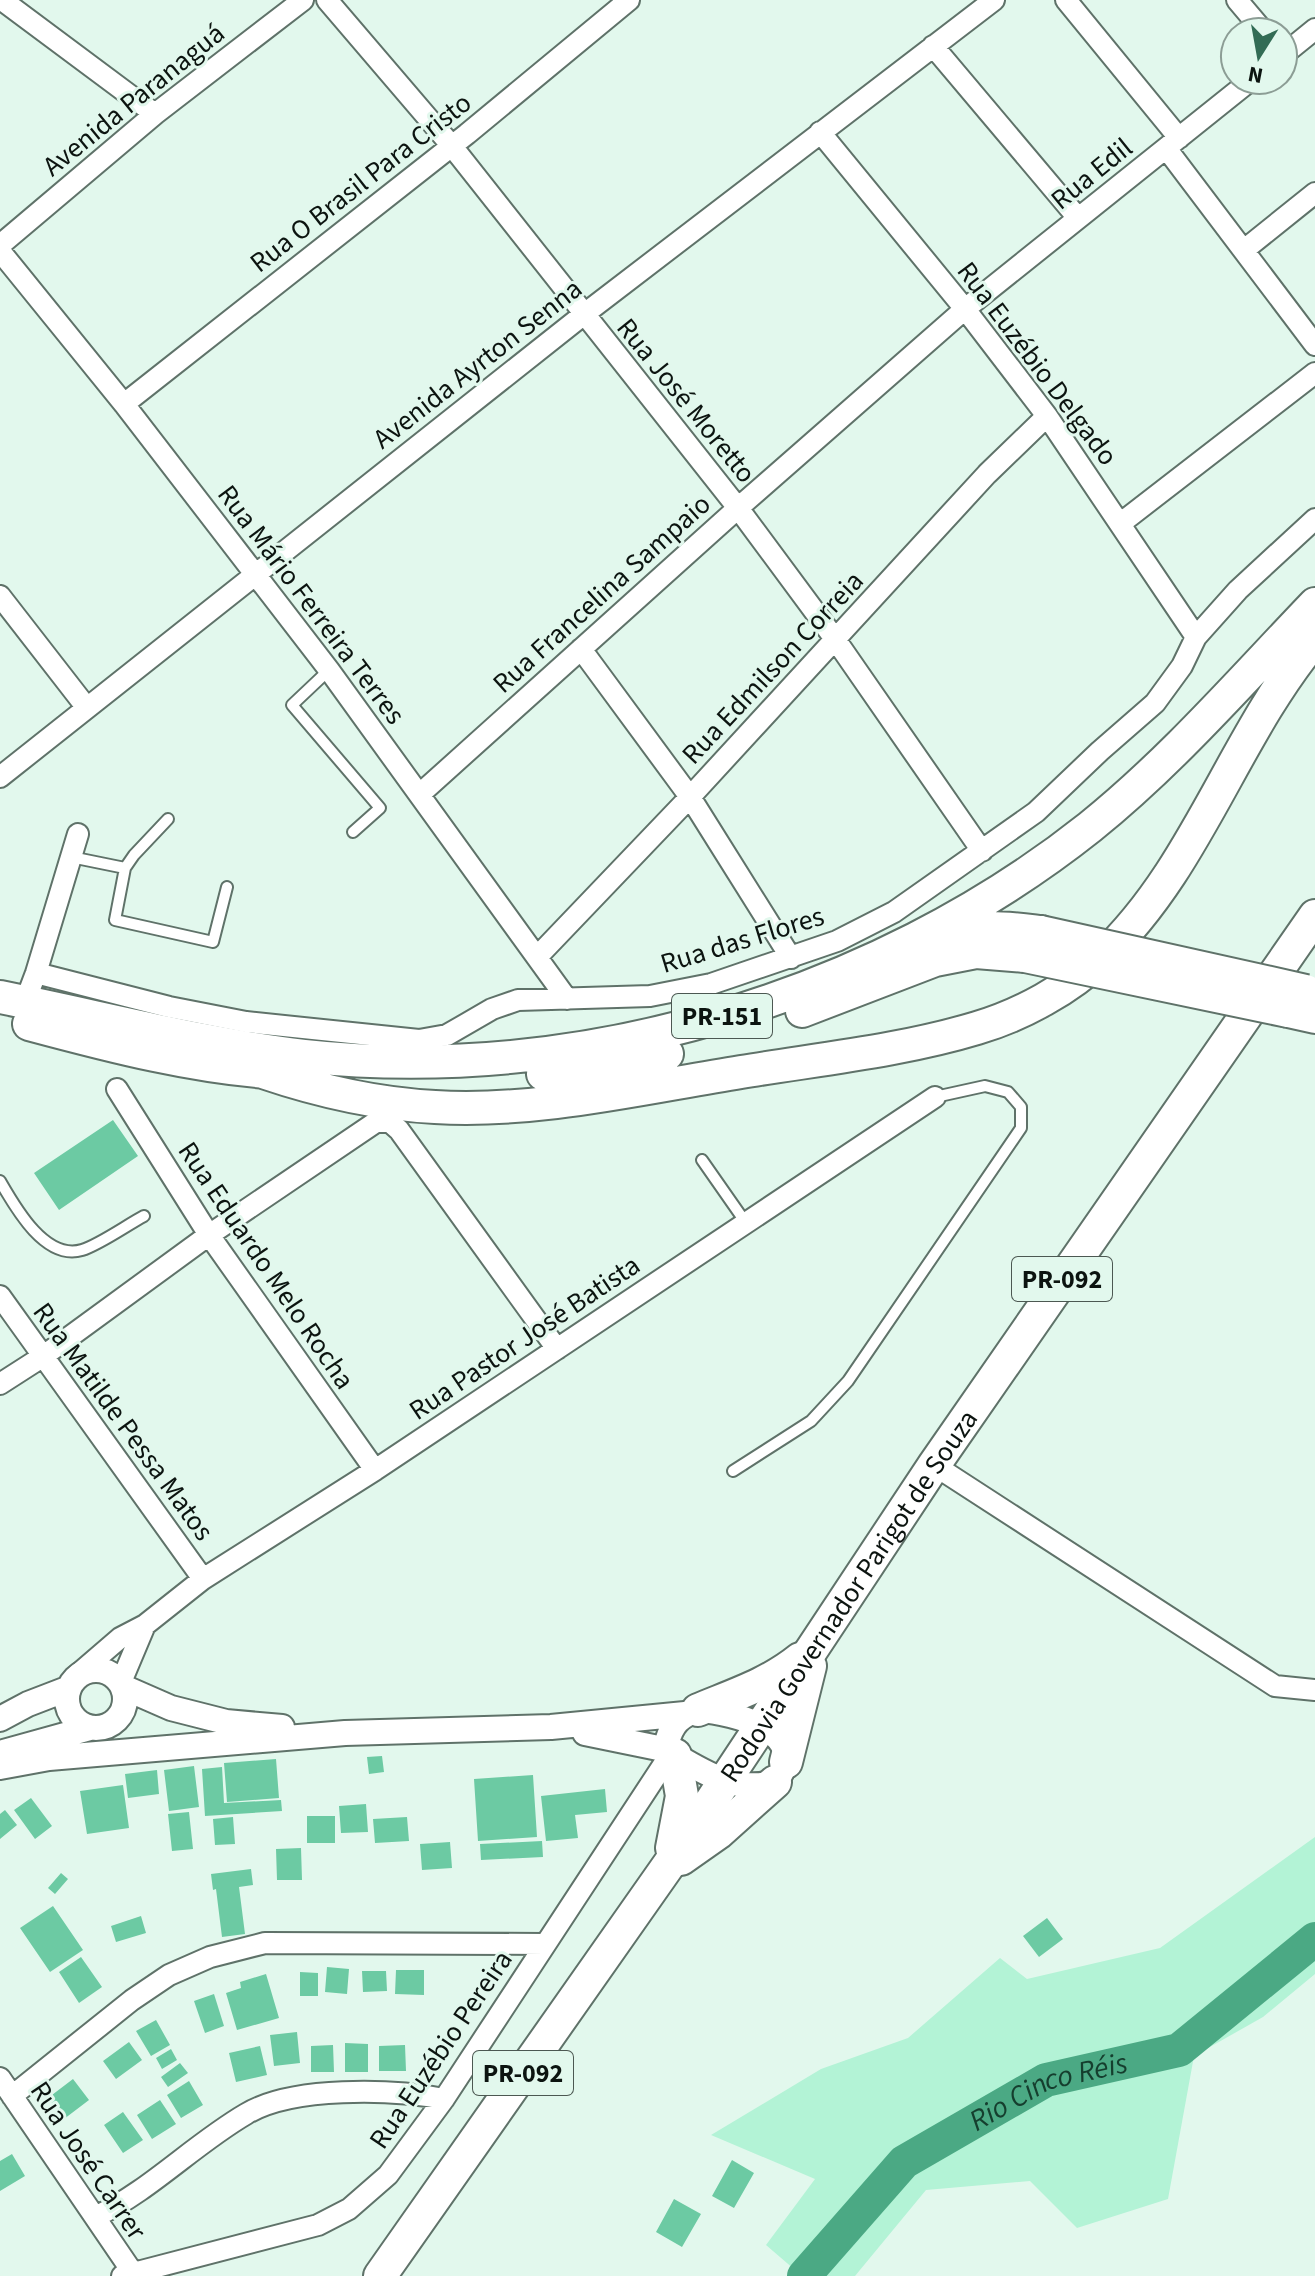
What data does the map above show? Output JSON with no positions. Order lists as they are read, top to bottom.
{
  "streets": {
    "main road": ["PR-151", "PR-092", "Rodovia Governador Parigot de Souza"],
    "street": [
      "Avenida Paranaguá",
      "Rua Edil",
      "Rua O Brasil Para Cristo",
      "Avenida Ayrton Senna",
      "Rua Euzébio Delgado",
      "Rua José Moretto",
      "Rua Francelina Sampaio",
      "Rua Mário Ferreira Terres",
      "Rua Edmilson Correia",
      "Rua das Flores",
      "Rua Eduardo Melo Rocha",
      "Rua Pastor José Batista",
      "Rua Matilde Pessa Matos",
      "Rua Euzébio Pereira",
      "Rua José Carrer"
    ]
  },
  "crossings": [
    ["Rua Edil", "Rua Euzébio Delgado"],
    ["Rua Edil", "Rua Francelina Sampaio"],
    ["Rua O Brasil Para Cristo", "Rua José Moretto"],
    ["Rua O Brasil Para Cristo", "Rua Mário Ferreira Terres"],
    ["Avenida Ayrton Senna", "Rua Euzébio Delgado"],
    ["Avenida Ayrton Senna", "Rua José Moretto"],
    ["Avenida Ayrton Senna", "Rua Mário Ferreira Terres"],
    ["Rua Euzébio Delgado", "Rua Francelina Sampaio"],
    ["Rua Euzébio Delgado", "Rua Edmilson Correia"],
    ["Rua Euzébio Delgado", "Rua das Flores"],
    ["Rua José Moretto", "Rua Francelina Sampaio"],
    ["Rua José Moretto", "Rua Edmilson Correia"],
    ["Rua José Moretto", "Rua das Flores"],
    ["Rua Francelina Sampaio", "Rua Mário Ferreira Terres"],
    ["Rua Mário Ferreira Terres", "Rua Edmilson Correia"],
    ["Rua Mário Ferreira Terres", "Rua das Flores"],
    ["Rua das Flores", "PR-151"],
    ["Rua Eduardo Melo Rocha", "Rua Pastor José Batista"],
    ["Rua Pastor José Batista", "Rua Matilde Pessa Matos"],
    ["Rua Euzébio Pereira", "Rua José Carrer"]
  ],
  "water": ["Rio Cinco Réis"],
  "north": "bottom"
}
